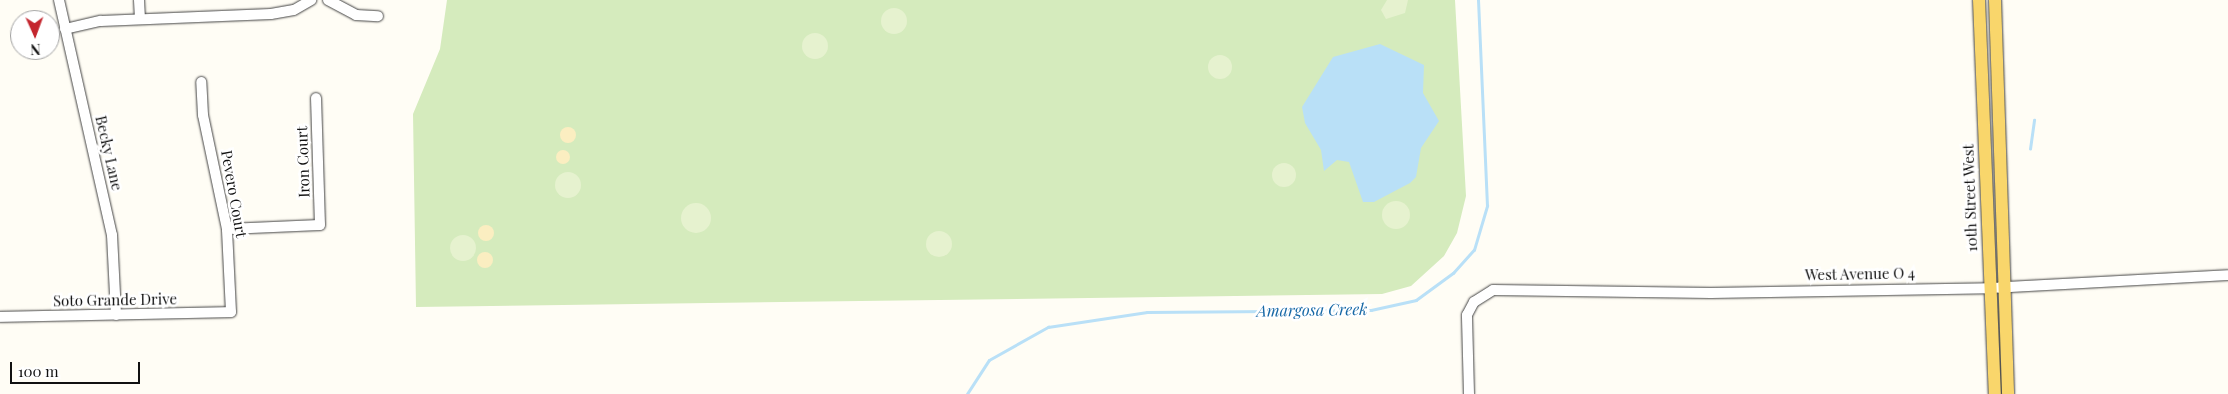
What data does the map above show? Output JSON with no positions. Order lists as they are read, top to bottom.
{
  "streets": {
    "main road": ["10th Street West"],
    "street": [
      "Becky Lane",
      "Iron Court",
      "Pevero Court",
      "West Avenue O 4",
      "Soto Grande Drive"
    ]
  },
  "crossings": [
    ["Becky Lane", "Soto Grande Drive"],
    ["Iron Court", "Pevero Court"],
    ["Pevero Court", "Soto Grande Drive"],
    ["10th Street West", "West Avenue O 4"]
  ],
  "water": ["Amargosa Creek"],
  "scale_bar": "100 m",
  "north": "bottom"
}
